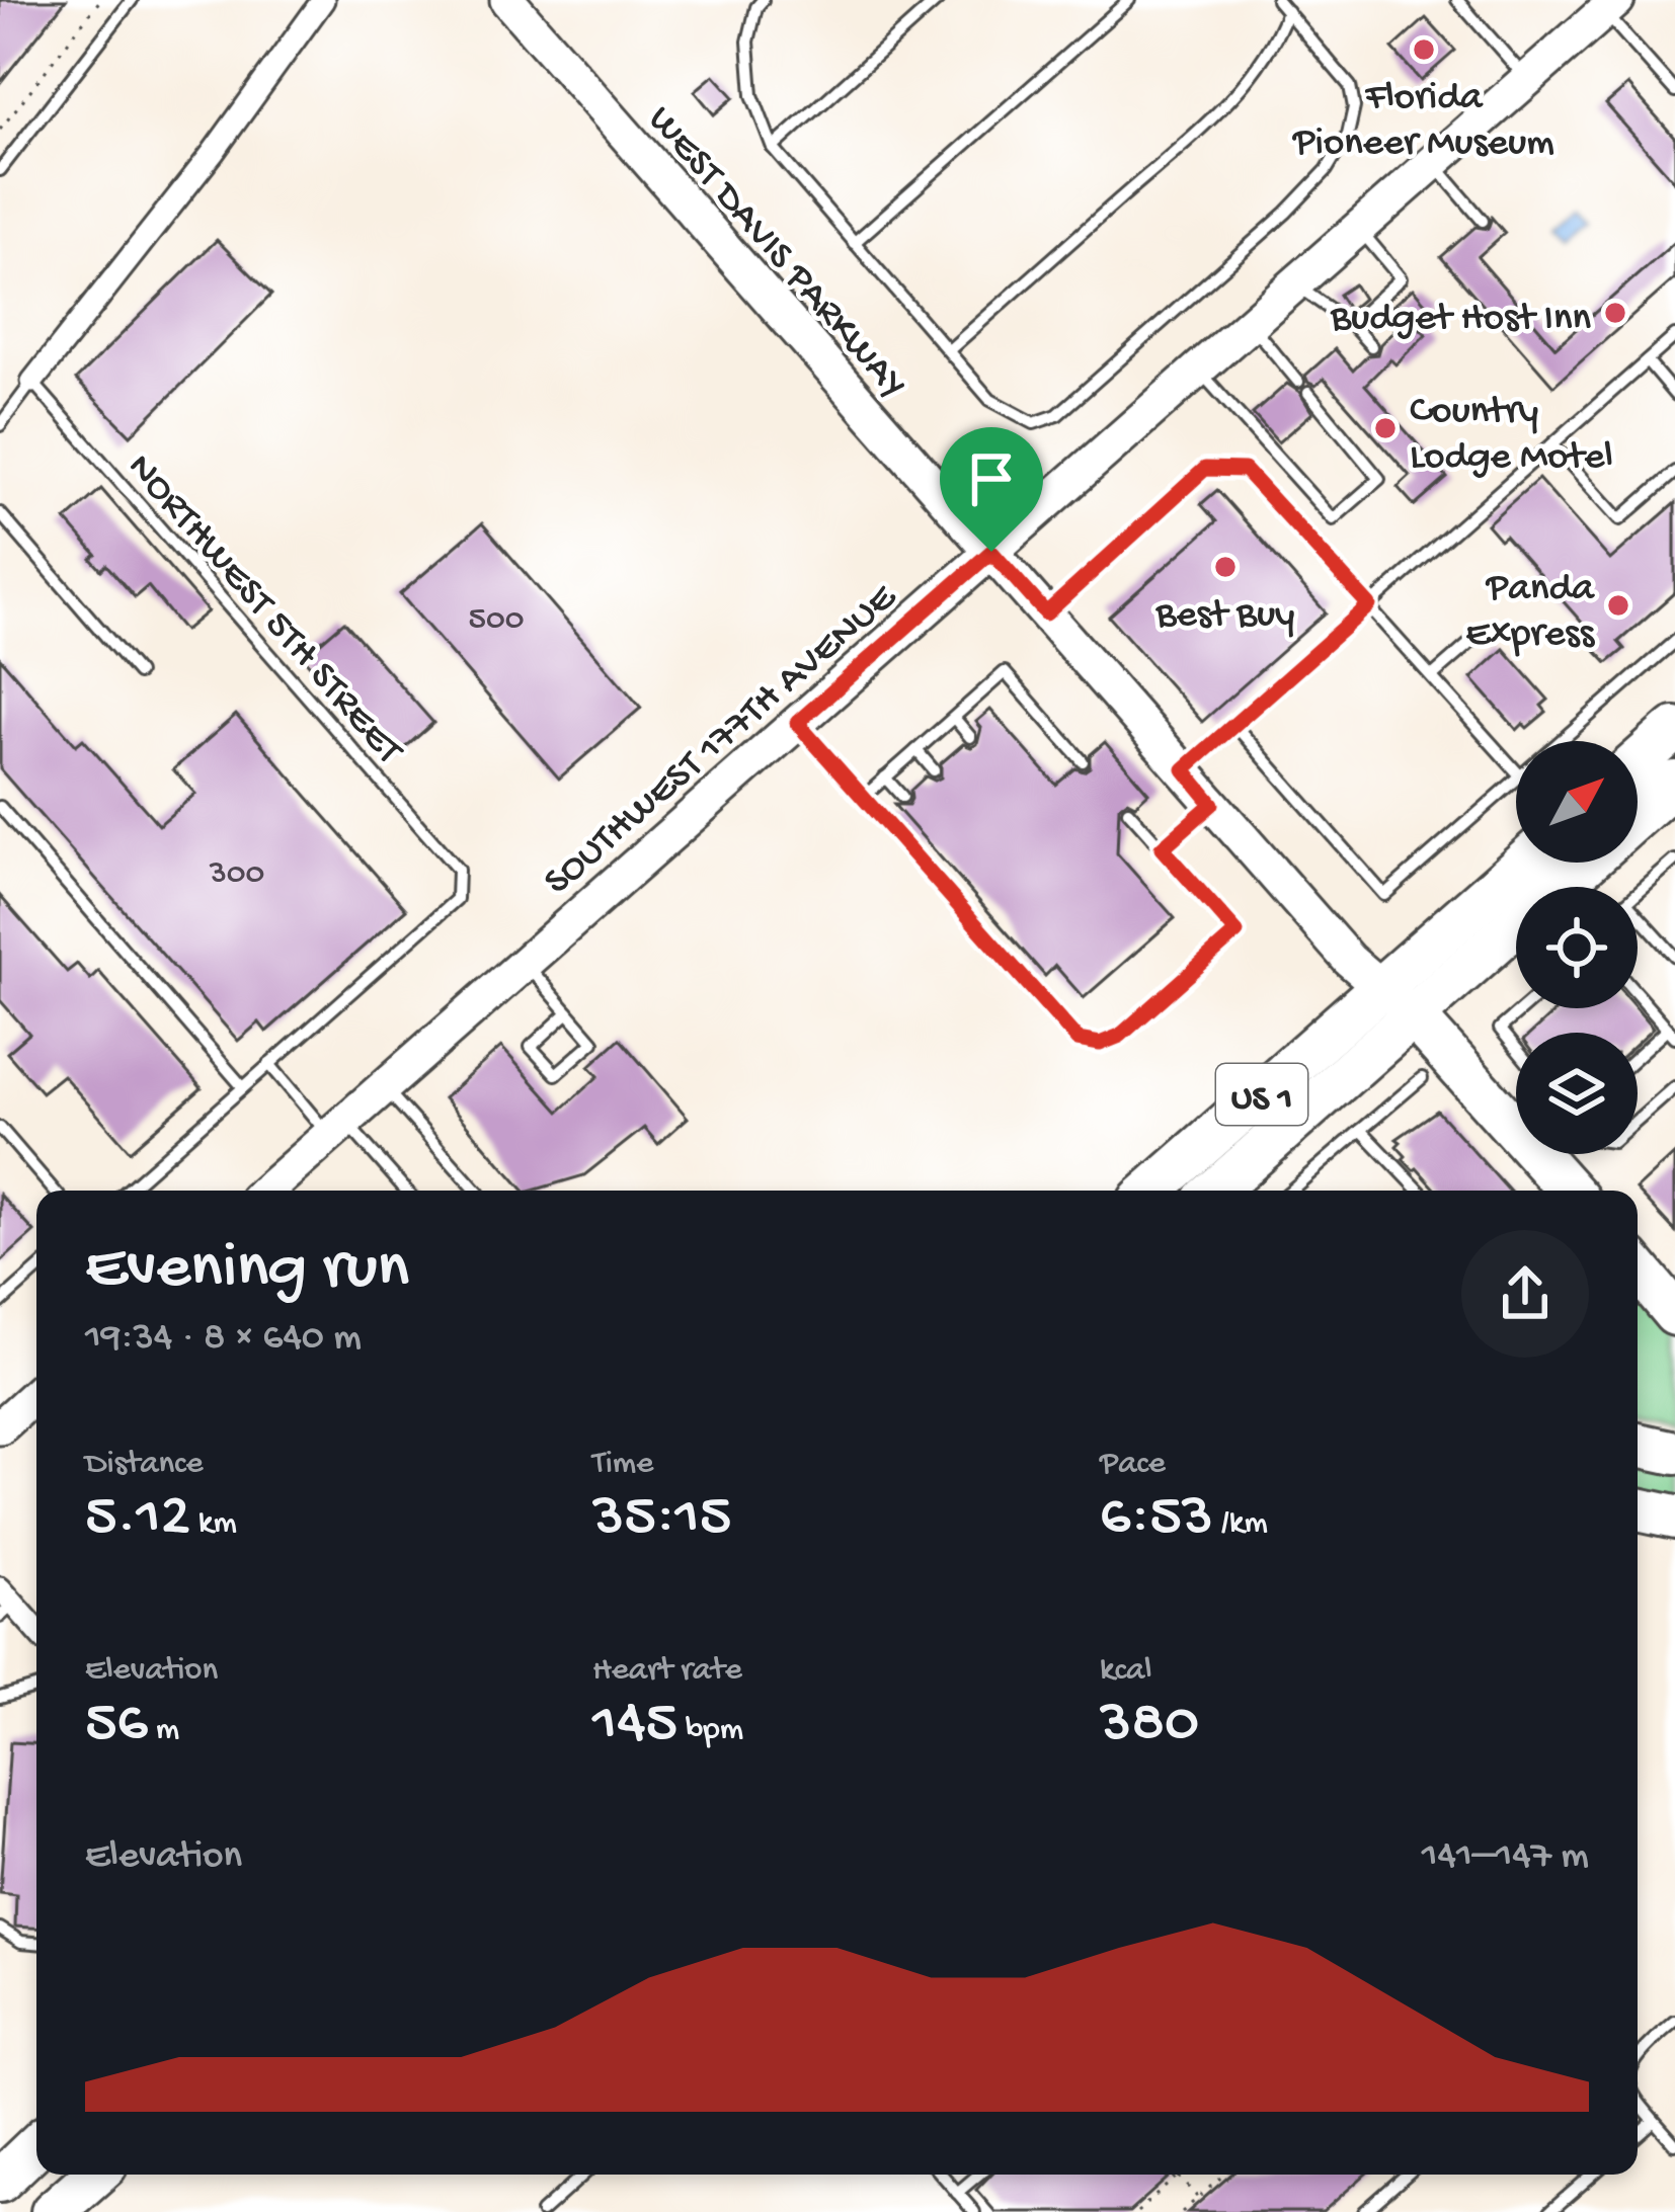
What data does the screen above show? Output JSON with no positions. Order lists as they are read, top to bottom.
{
  "streets": {
    "highway": ["US 1"],
    "main road": ["WEST DAVIS PARKWAY", "SOUTHWEST 177TH AVENUE"],
    "lane": ["NORTHWEST 5TH STREET"]
  },
  "crossings": [
    ["WEST DAVIS PARKWAY", "SOUTHWEST 177TH AVENUE"],
    ["WEST DAVIS PARKWAY", "US 1"]
  ],
  "places": [
    "Florida Pioneer Museum",
    "Budget Host Inn",
    "Country Lodge Motel",
    "Best Buy",
    "Panda Express"
  ],
  "house_numbers": ["500", "300"],
  "north": "top right",
  "page": {
    "heading": ["Evening run", "19:34 · 8 × 640 m"],
    "stats": [
      ["Distance", "5.12 km"],
      ["Time", "35:15"],
      ["Pace", "6:53 /km"],
      ["Elevation", "56 m"],
      ["Heart rate", "145 bpm"],
      ["kcal", "380"]
    ],
    "chart": ["Elevation", "141–147 m"]
  }
}
